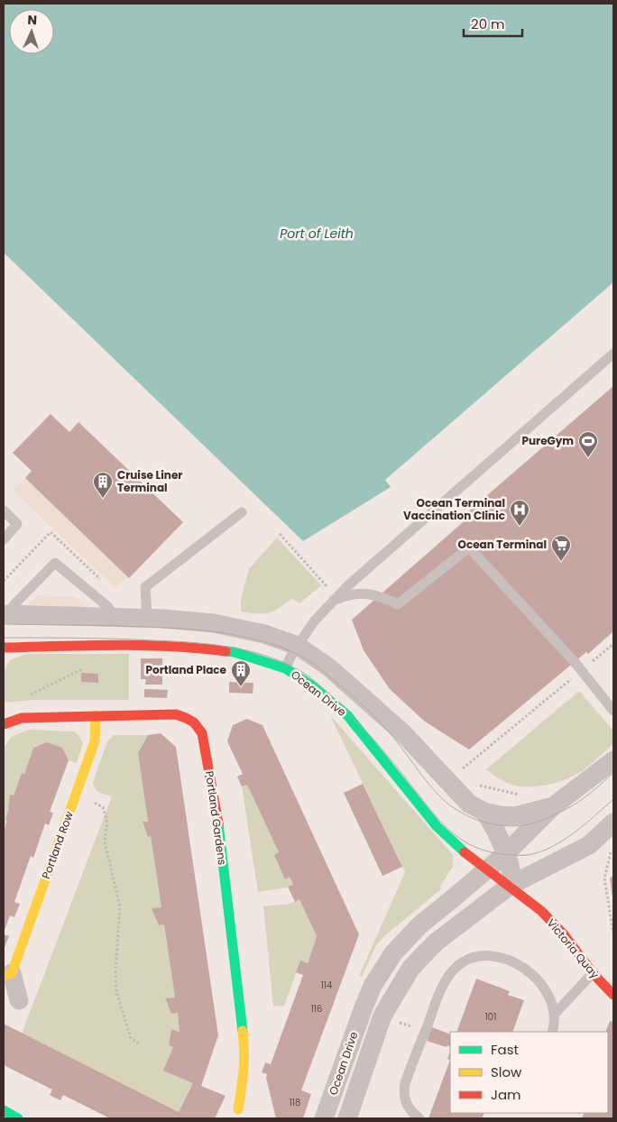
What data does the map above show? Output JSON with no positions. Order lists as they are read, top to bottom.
{
  "streets": {
    "street": [
      "Ocean Drive",
      "Portland Gardens",
      "Portland Row",
      "Victoria Quay"
    ]
  },
  "crossings": [
    ["Ocean Drive", "Victoria Quay"],
    ["Portland Gardens", "Portland Row"]
  ],
  "water": ["Port of Leith"],
  "places": {
    "sports": ["PureGym"],
    "building": ["Cruise Liner Terminal", "Portland Place"],
    "hospital": ["Ocean Terminal Vaccination Clinic"],
    "supermarket": ["Ocean Terminal"]
  },
  "house_numbers": [
    "114",
    "116",
    "101",
    "118"
  ],
  "legend": ["Fast", "Slow", "Jam"],
  "scale_bar": "20 m",
  "north": "top"
}
